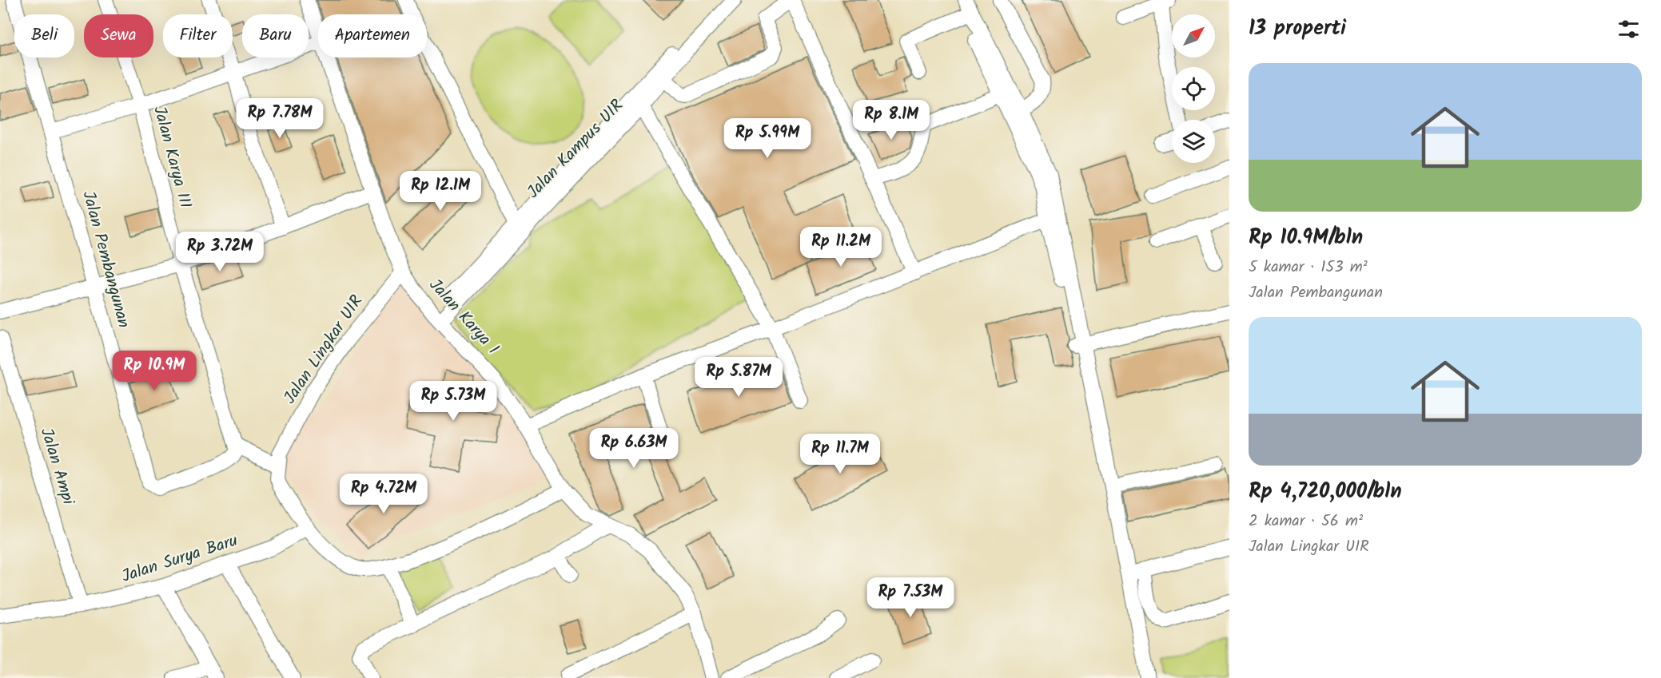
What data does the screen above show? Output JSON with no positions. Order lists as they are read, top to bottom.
{
  "streets": {
    "street": [
      "Jalan Kampus UIR",
      "Jalan Karya III",
      "Jalan Pembangunan",
      "Jalan Karya 1",
      "Jalan Lingkar UIR",
      "Jalan Ampi",
      "Jalan Surya Baru"
    ]
  },
  "crossings": [
    ["Jalan Kampus UIR", "Jalan Karya 1"],
    ["Jalan Karya III", "Jalan Pembangunan"],
    ["Jalan Karya 1", "Jalan Lingkar UIR"],
    ["Jalan Lingkar UIR", "Jalan Surya Baru"],
    ["Jalan Ampi", "Jalan Surya Baru"]
  ],
  "north": "top right",
  "page": {
    "heading": "13 properti",
    "chip": [
      "Beli",
      "Sewa",
      "Filter",
      "Baru",
      "Apartemen"
    ],
    "list": [
      {
        "name": "Rp 10.9M/bln",
        "note": "5 kamar · 153 m² · Jalan Pembangunan"
      },
      {
        "name": "Rp 4,720,000/bln",
        "note": "2 kamar · 56 m² · Jalan Lingkar UIR"
      }
    ],
    "price": [
      "Rp 7.78M",
      "Rp 8.1M",
      "Rp 5.99M",
      "Rp 12.1M",
      "Rp 11.2M",
      "Rp 3.72M",
      "Rp 10.9M",
      "Rp 5.87M",
      "Rp 5.73M",
      "Rp 6.63M",
      "Rp 11.7M",
      "Rp 4.72M",
      "Rp 7.53M"
    ]
  }
}
